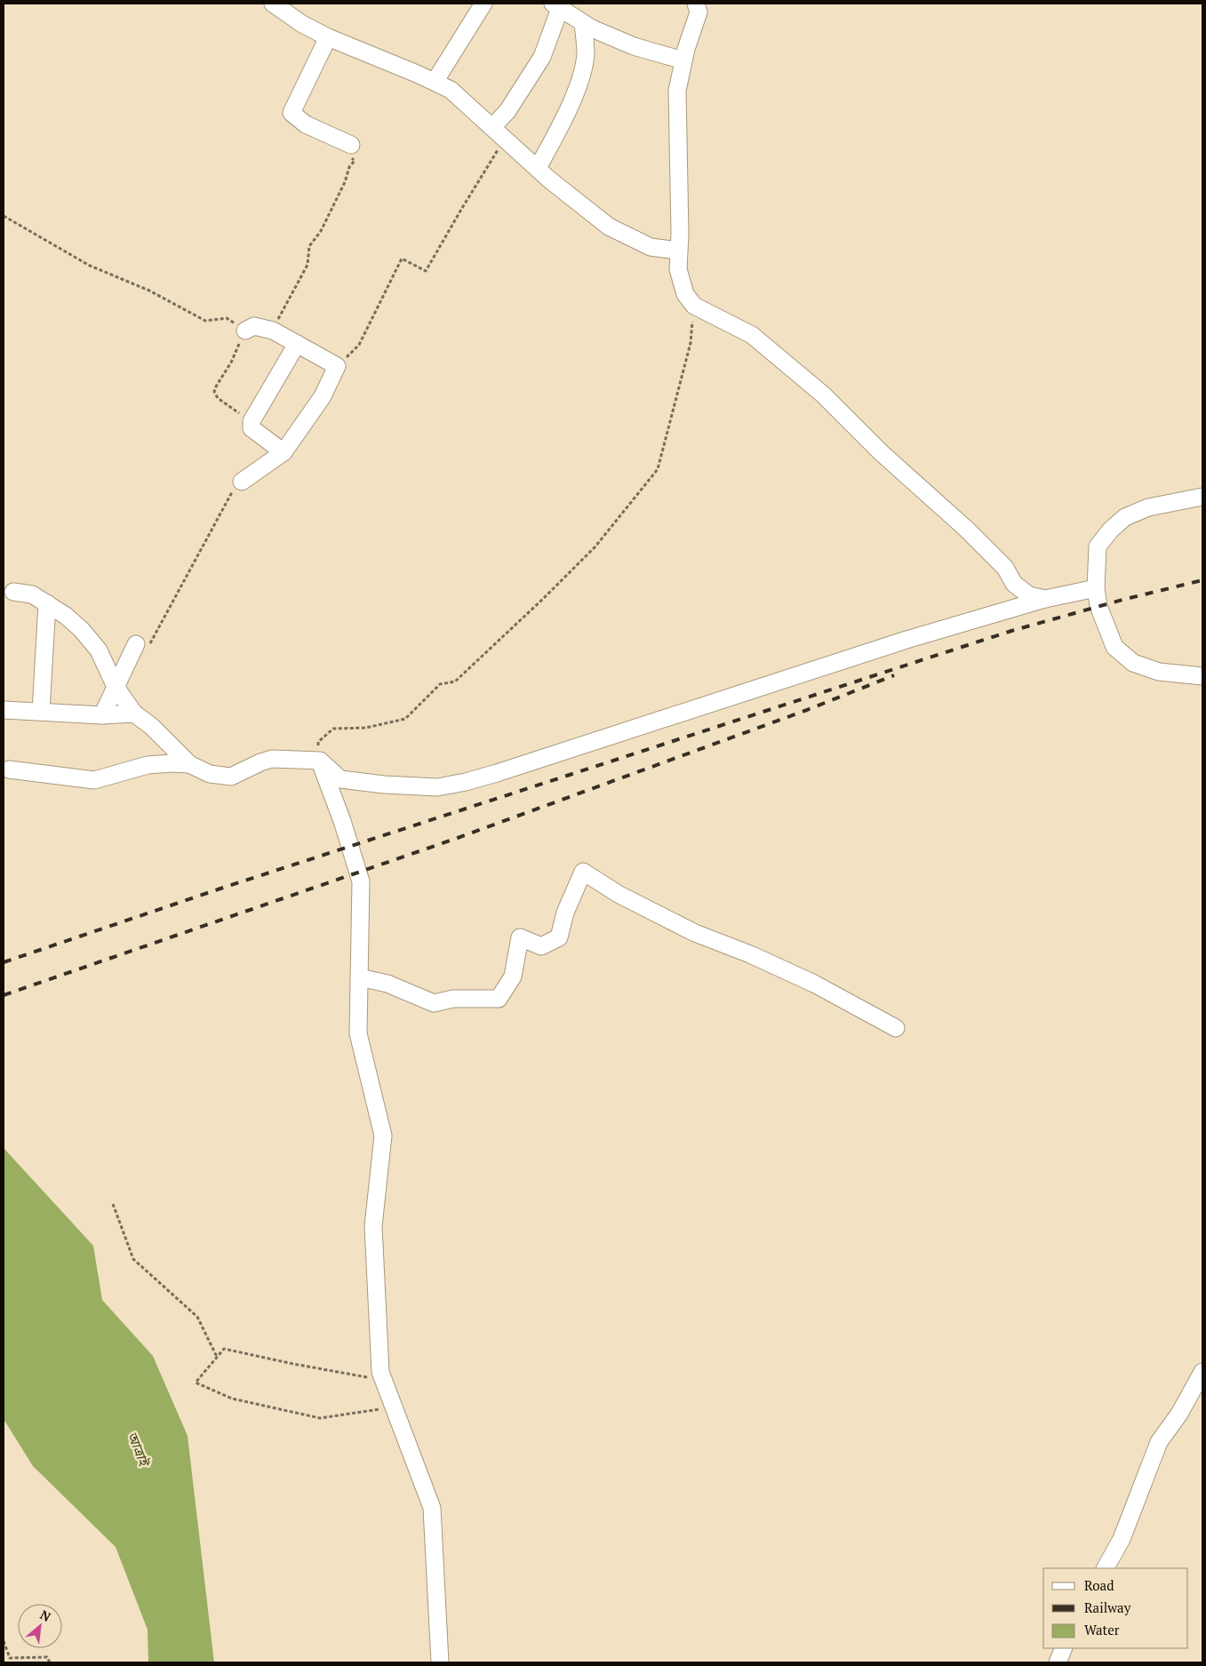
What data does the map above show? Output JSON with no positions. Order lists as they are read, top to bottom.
{
  "water": ["আত্রাই"],
  "legend": ["Road", "Railway", "Water"],
  "north": "top right"
}
